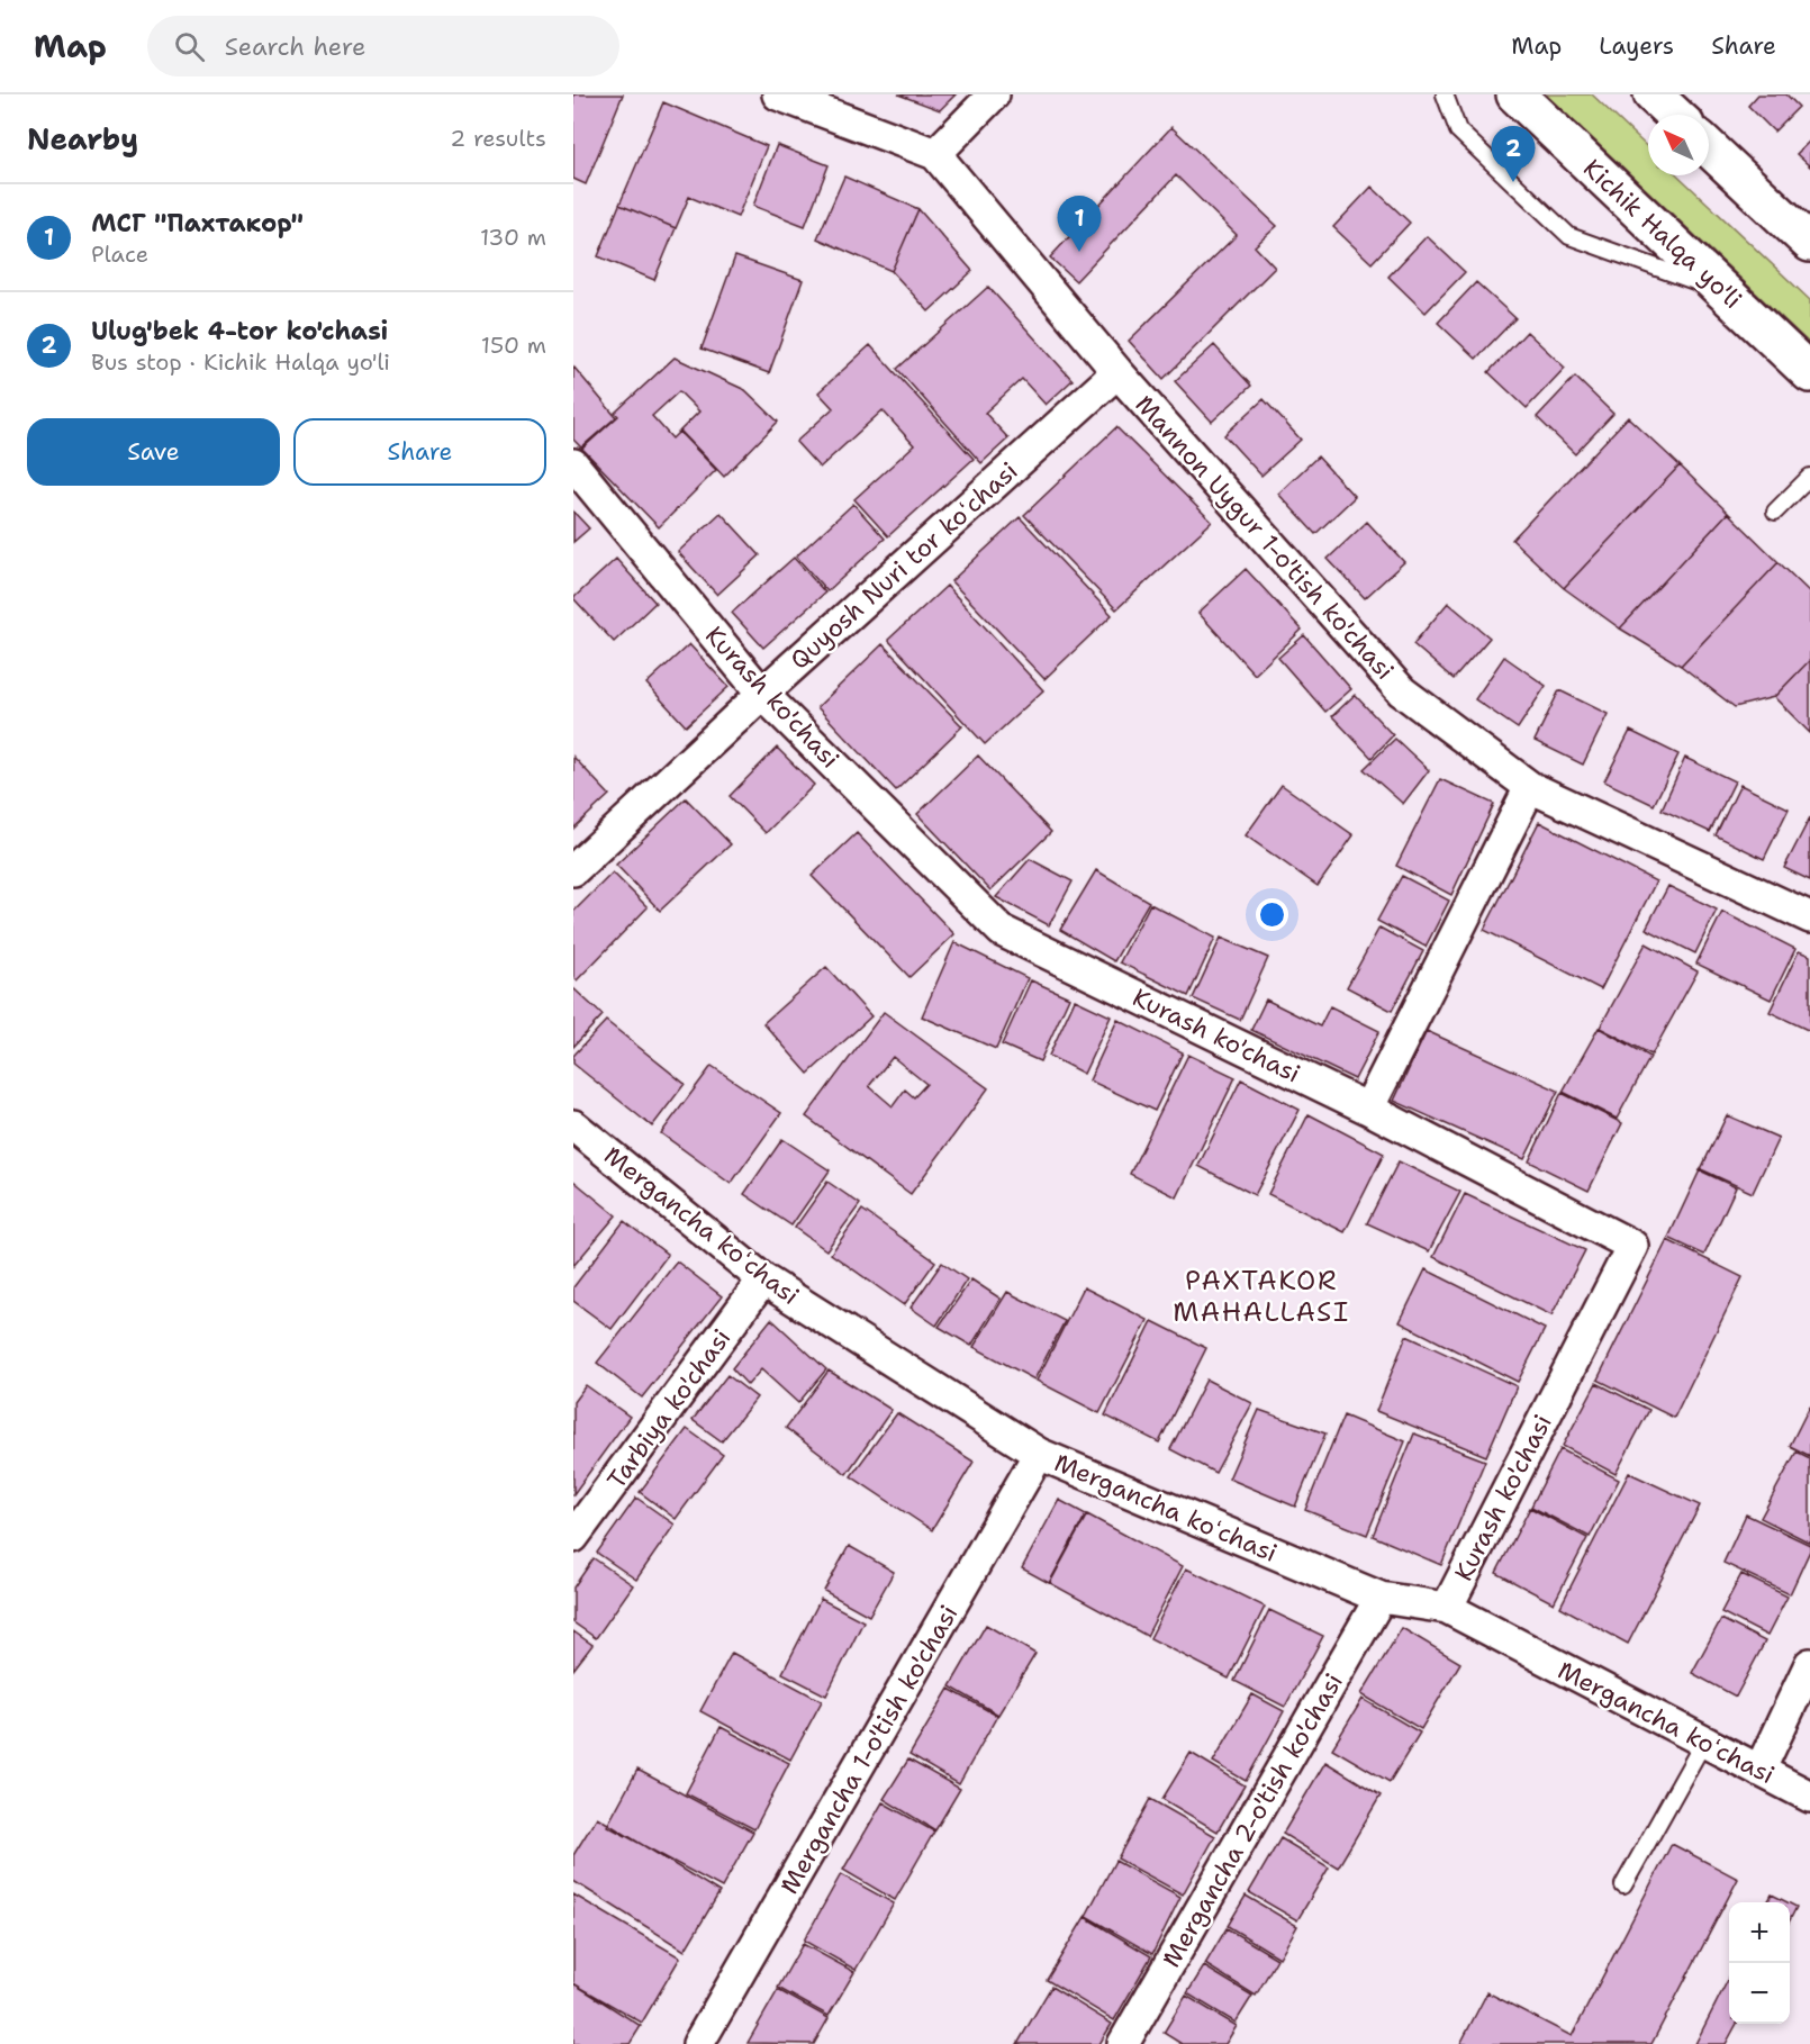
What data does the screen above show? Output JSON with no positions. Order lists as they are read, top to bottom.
{
  "streets": {
    "highway": ["Kichik Halqa yo'li"],
    "street": [
      "Mannon Uygur 1-o'tish ko'chasi",
      "Quyosh Nuri tor koʻchasi",
      "Kurash ko'chasi",
      "Mergancha koʻchasi",
      "Tarbiya ko'chasi",
      "Mergancha 1-o'tish ko'chasi",
      "Mergancha 2-o'tish ko'chasi"
    ]
  },
  "crossings": [
    ["Mannon Uygur 1-o'tish ko'chasi", "Quyosh Nuri tor koʻchasi"],
    ["Quyosh Nuri tor koʻchasi", "Kurash ko'chasi"],
    ["Kurash ko'chasi", "Mergancha koʻchasi"],
    ["Mergancha koʻchasi", "Tarbiya ko'chasi"],
    ["Mergancha koʻchasi", "Mergancha 1-o'tish ko'chasi"],
    ["Mergancha koʻchasi", "Mergancha 2-o'tish ko'chasi"]
  ],
  "districts": ["PAXTAKOR MAHALLASI"],
  "north": "top left",
  "page": {
    "header": "Map",
    "search": "Search here",
    "nav": ["Map", "Layers", "Share"],
    "heading": ["Nearby", "2 results"],
    "pins": ["2", "1"],
    "list": [
      {
        "mark": "1",
        "name": "МСГ \"Пахтакор\"",
        "note": "Place",
        "value": "130 m"
      },
      {
        "mark": "2",
        "name": "Ulug'bek 4-tor ko'chasi",
        "note": "Bus stop · Kichik Halqa yo'li",
        "value": "150 m"
      }
    ],
    "buttons": ["Save", "Share"],
    "map_buttons": ["+", "−"]
  }
}
